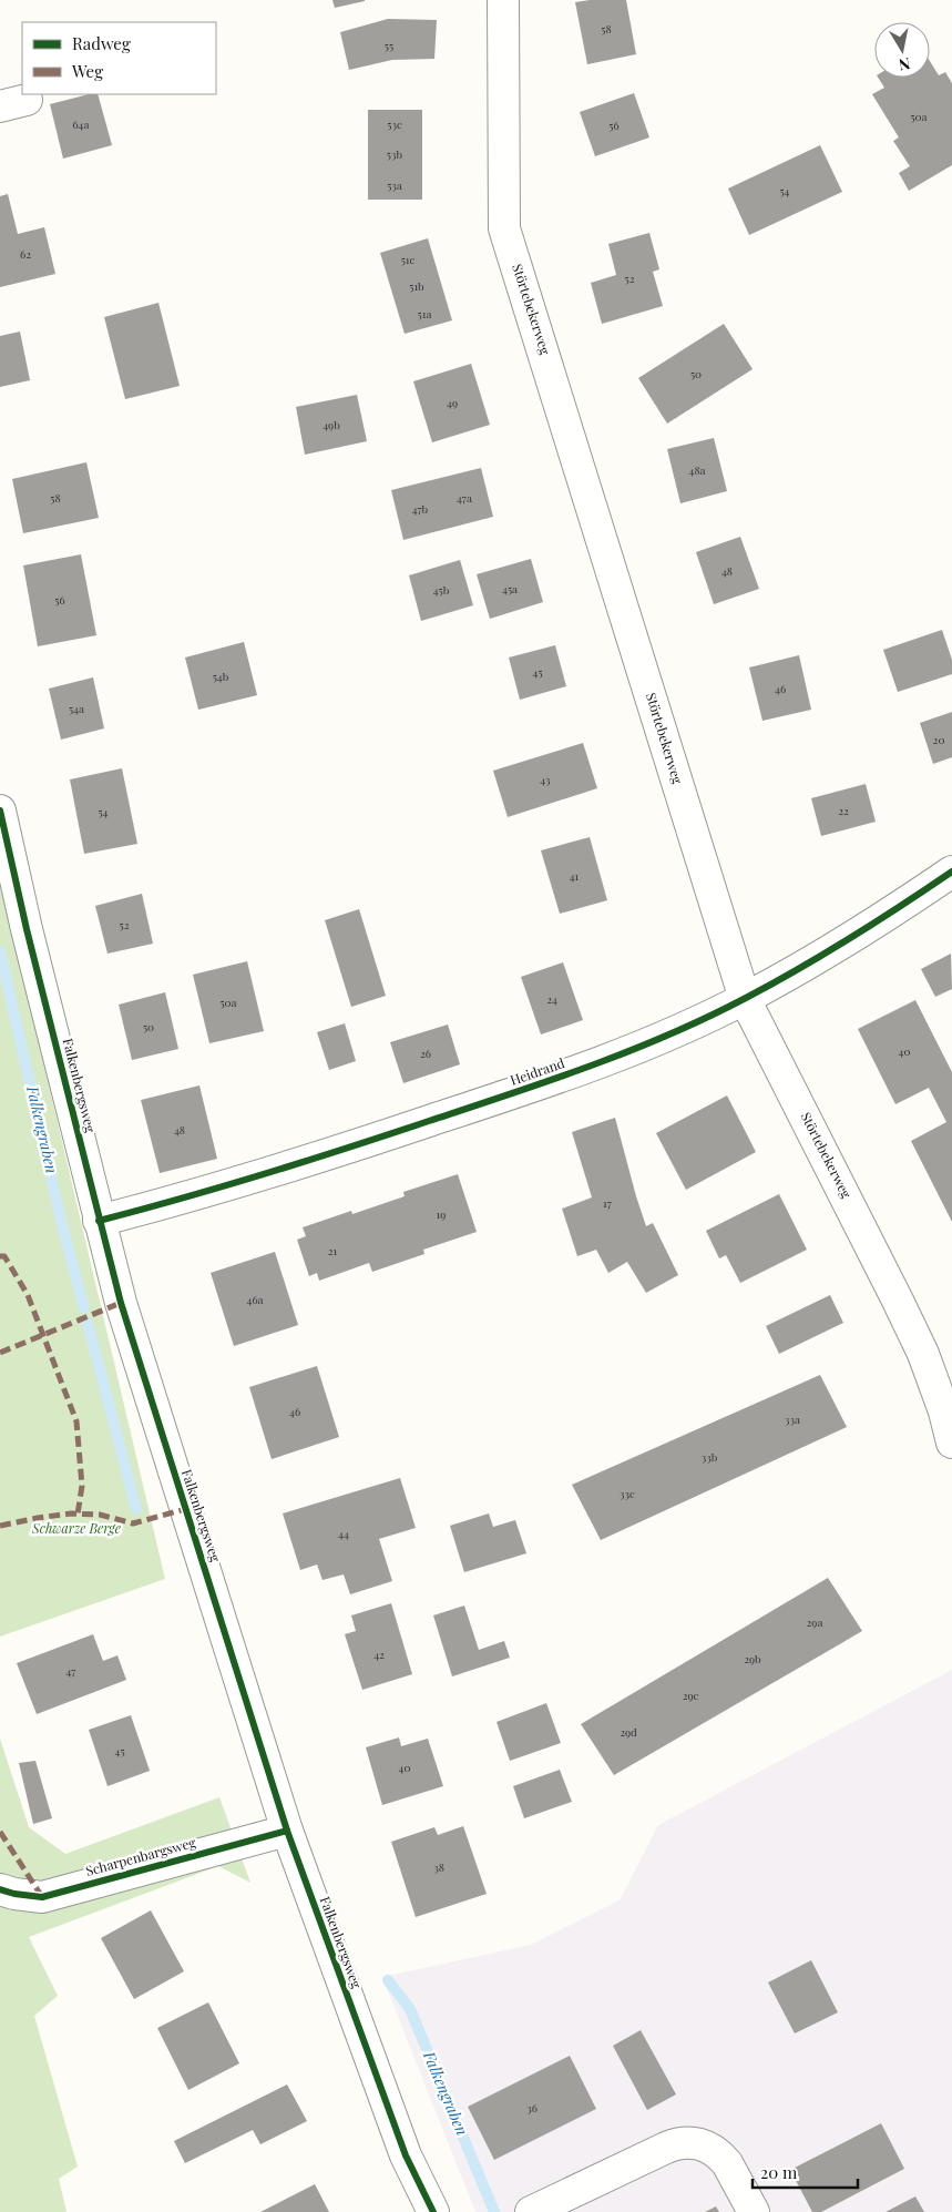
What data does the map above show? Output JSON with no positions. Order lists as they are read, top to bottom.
{
  "streets": {
    "street": [
      "Störtebekerweg",
      "Heidrand",
      "Falkenbergsweg",
      "Scharpenbargsweg"
    ]
  },
  "crossings": [
    ["Störtebekerweg", "Heidrand"],
    ["Heidrand", "Falkenbergsweg"],
    ["Falkenbergsweg", "Scharpenbargsweg"]
  ],
  "water": ["Falkengraben"],
  "parks": ["Schwarze Berge"],
  "house_numbers": [
    "58",
    "55",
    "50a",
    "64a",
    "53c",
    "56",
    "53b",
    "53a",
    "54",
    "62",
    "51c",
    "52",
    "51b",
    "51a",
    "50",
    "49",
    "49b",
    "48a",
    "58",
    "47a",
    "47b",
    "48",
    "45a",
    "45b",
    "56",
    "45",
    "54b",
    "46",
    "54a",
    "20",
    "43",
    "22",
    "54",
    "41",
    "52",
    "24",
    "50a",
    "50",
    "40",
    "26",
    "48",
    "17",
    "19",
    "21",
    "46a",
    "46",
    "33a",
    "33b",
    "33c",
    "44",
    "29a",
    "42",
    "29b",
    "47",
    "29c",
    "29d",
    "45",
    "40",
    "38",
    "36"
  ],
  "legend": ["Radweg", "Weg"],
  "scale_bar": "20 m",
  "north": "bottom"
}
